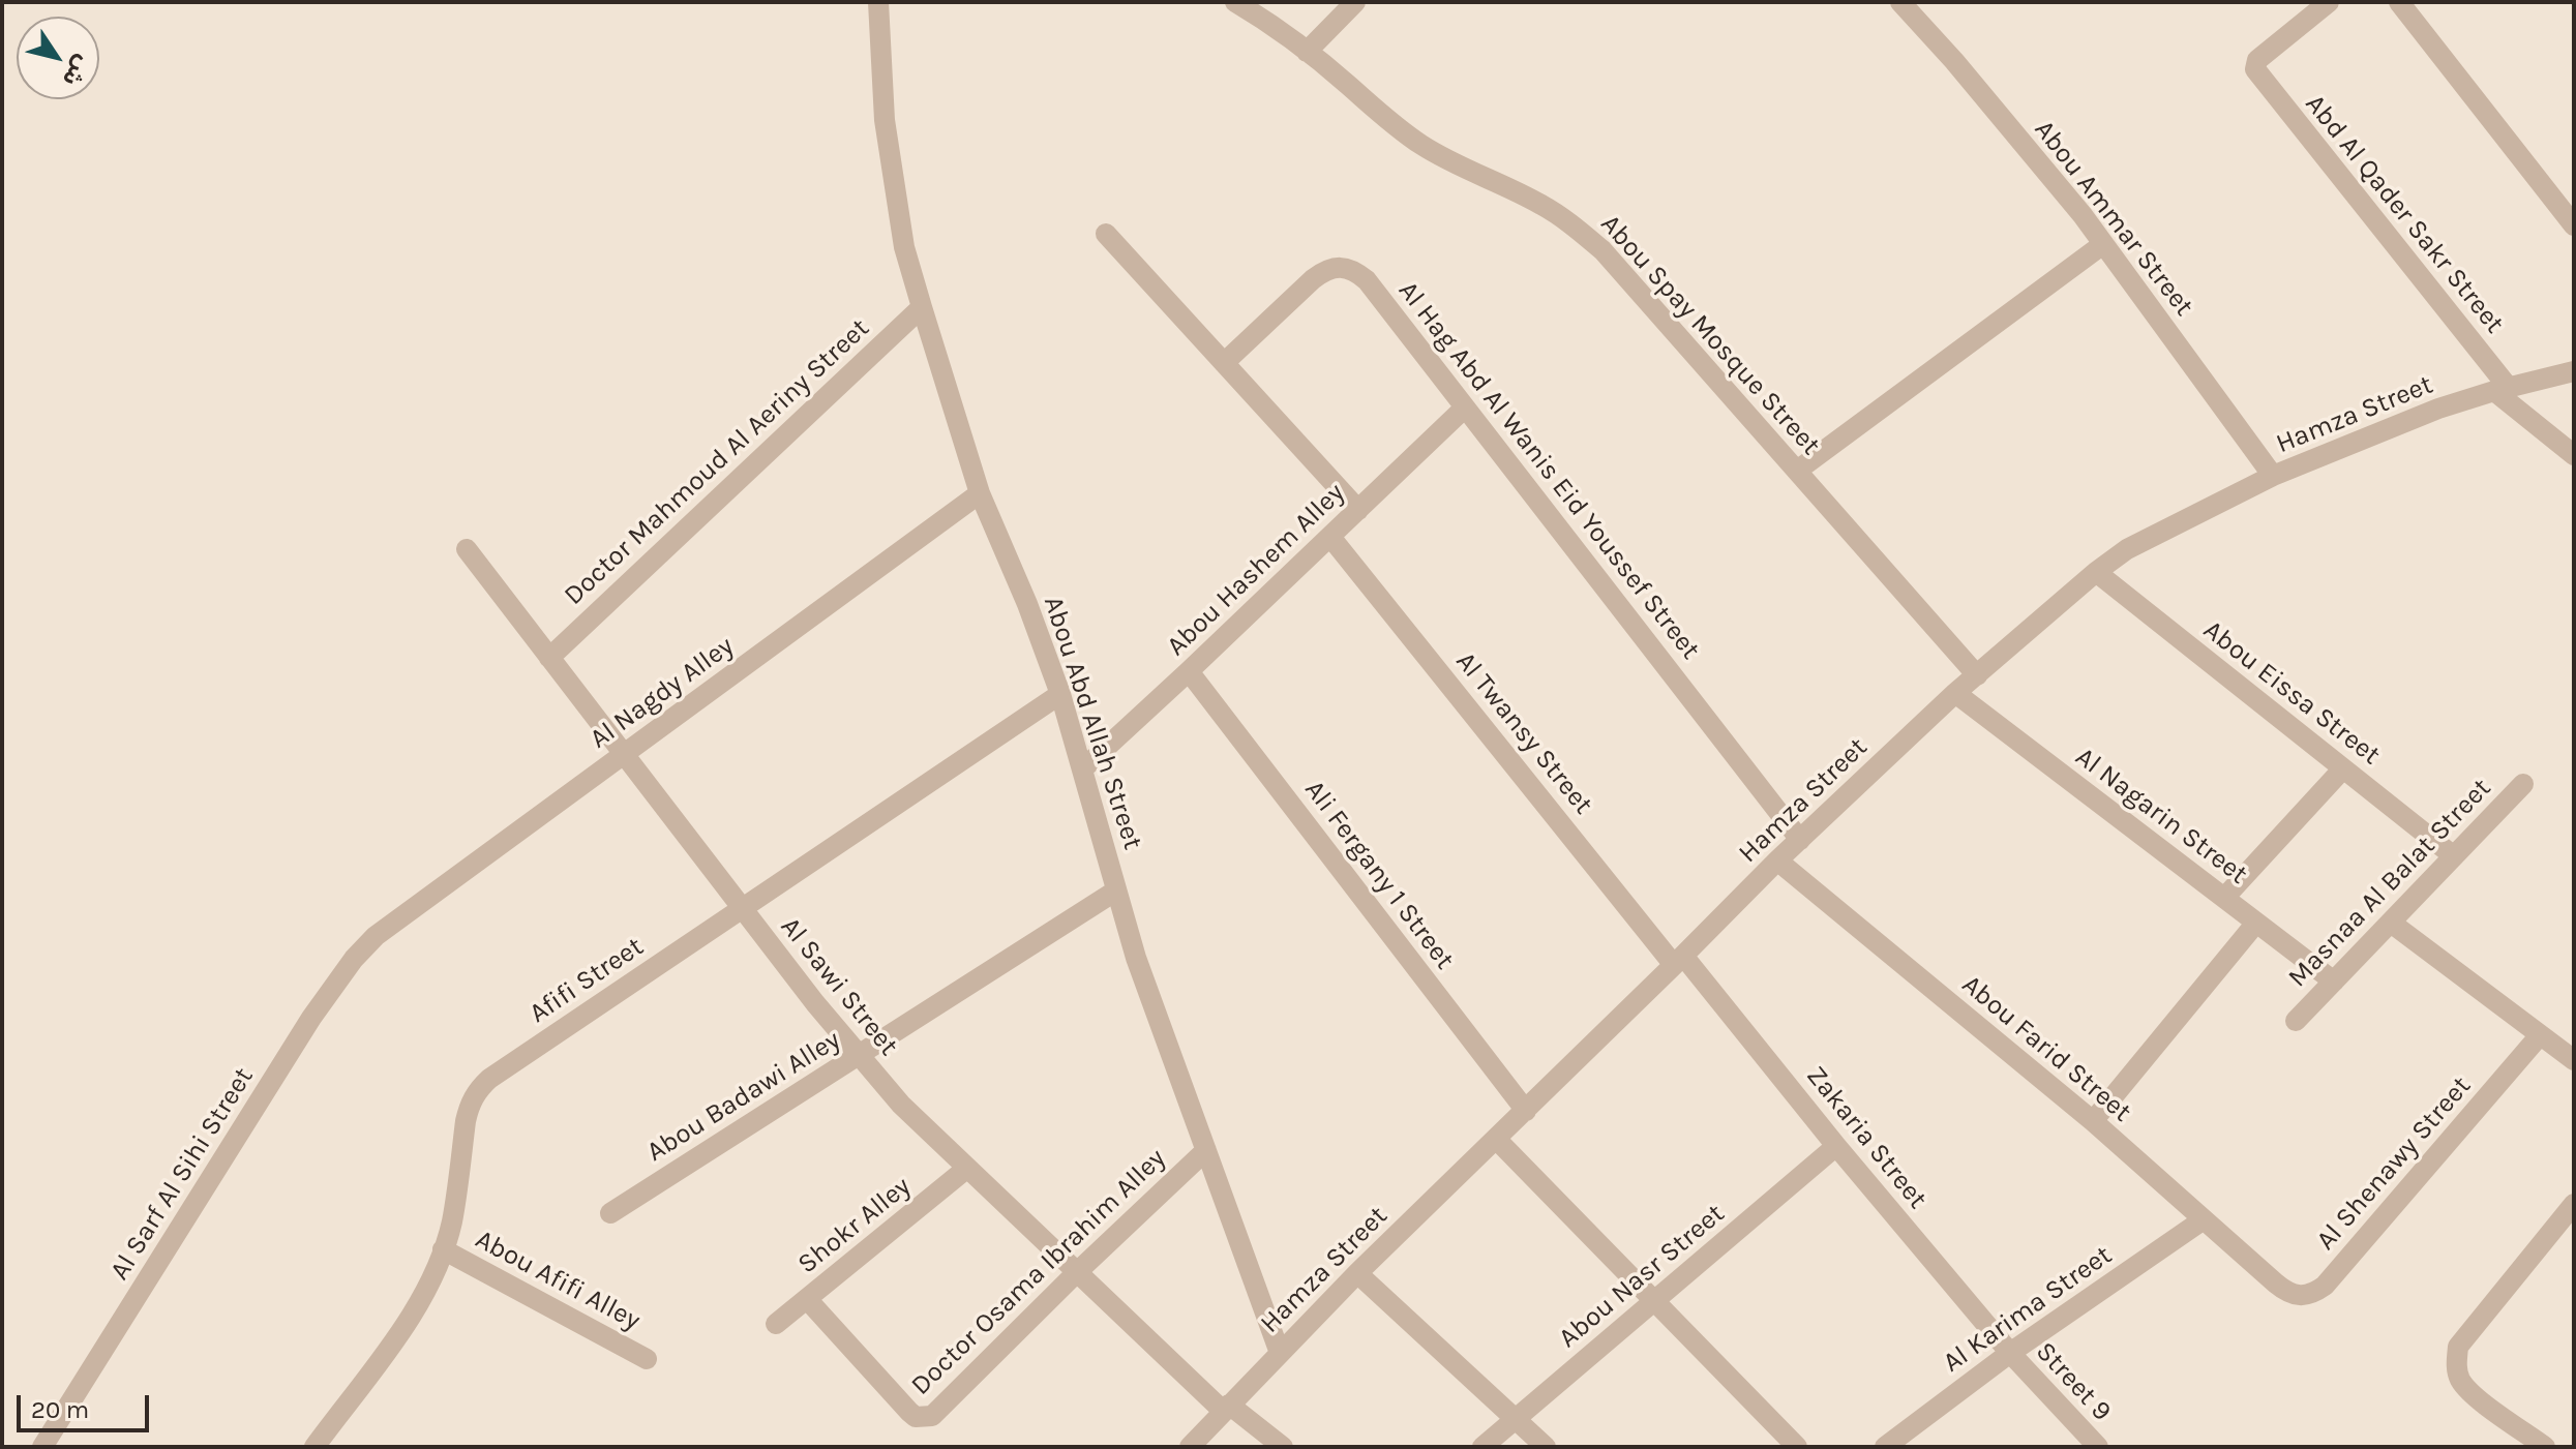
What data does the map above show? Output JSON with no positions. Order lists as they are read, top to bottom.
{
  "streets": {
    "street": [
      "Abd Al Qader Sakr Street",
      "Abou Ammar Street",
      "Abou Spay Mosque Street",
      "Hamza Street",
      "Doctor Mahmoud Al Aeriny Street",
      "Al Hag Abd Al Wanis Eid Youssef Street",
      "Abou Hashem Alley",
      "Al Nagdy Alley",
      "Abou Eissa Street",
      "Abou Abd Allah Street",
      "Al Twansy Street",
      "Al Nagarin Street",
      "Ali Fergany 1 Street",
      "Masnaa Al Balat Street",
      "Afifi Street",
      "Al Sawi Street",
      "Abou Farid Street",
      "Abou Badawi Alley",
      "Zakaria Street",
      "Al Shenawy Street",
      "Al Sarf Al Sihi Street",
      "Shokr Alley",
      "Doctor Osama Ibrahim Alley",
      "Abou Nasr Street",
      "Abou Afifi Alley",
      "Al Karima Street",
      "Street 9"
    ]
  },
  "crossings": [
    ["Abd Al Qader Sakr Street", "Hamza Street"],
    ["Abou Ammar Street", "Hamza Street"],
    ["Abou Spay Mosque Street", "Hamza Street"],
    ["Hamza Street", "Al Hag Abd Al Wanis Eid Youssef Street"],
    ["Hamza Street", "Abou Eissa Street"],
    ["Hamza Street", "Abou Abd Allah Street"],
    ["Hamza Street", "Al Twansy Street"],
    ["Hamza Street", "Al Nagarin Street"],
    ["Hamza Street", "Ali Fergany 1 Street"],
    ["Hamza Street", "Al Sawi Street"],
    ["Hamza Street", "Abou Farid Street"],
    ["Hamza Street", "Zakaria Street"],
    ["Doctor Mahmoud Al Aeriny Street", "Abou Abd Allah Street"],
    ["Doctor Mahmoud Al Aeriny Street", "Al Sawi Street"],
    ["Al Hag Abd Al Wanis Eid Youssef Street", "Abou Hashem Alley"],
    ["Abou Hashem Alley", "Abou Abd Allah Street"],
    ["Abou Hashem Alley", "Al Twansy Street"],
    ["Abou Hashem Alley", "Ali Fergany 1 Street"],
    ["Al Nagdy Alley", "Abou Abd Allah Street"],
    ["Al Nagdy Alley", "Al Sawi Street"],
    ["Al Nagdy Alley", "Al Sarf Al Sihi Street"],
    ["Abou Eissa Street", "Masnaa Al Balat Street"],
    ["Abou Abd Allah Street", "Afifi Street"],
    ["Abou Abd Allah Street", "Abou Badawi Alley"],
    ["Abou Abd Allah Street", "Doctor Osama Ibrahim Alley"],
    ["Al Twansy Street", "Zakaria Street"],
    ["Al Nagarin Street", "Masnaa Al Balat Street"],
    ["Afifi Street", "Al Sawi Street"],
    ["Afifi Street", "Abou Afifi Alley"],
    ["Al Sawi Street", "Abou Badawi Alley"],
    ["Al Sawi Street", "Shokr Alley"],
    ["Al Sawi Street", "Doctor Osama Ibrahim Alley"],
    ["Abou Farid Street", "Al Shenawy Street"],
    ["Abou Farid Street", "Al Karima Street"],
    ["Zakaria Street", "Abou Nasr Street"],
    ["Zakaria Street", "Al Karima Street"],
    ["Zakaria Street", "Street 9"],
    ["Shokr Alley", "Doctor Osama Ibrahim Alley"],
    ["Al Karima Street", "Street 9"]
  ],
  "scale_bar": "20 m",
  "north": "bottom right"
}
